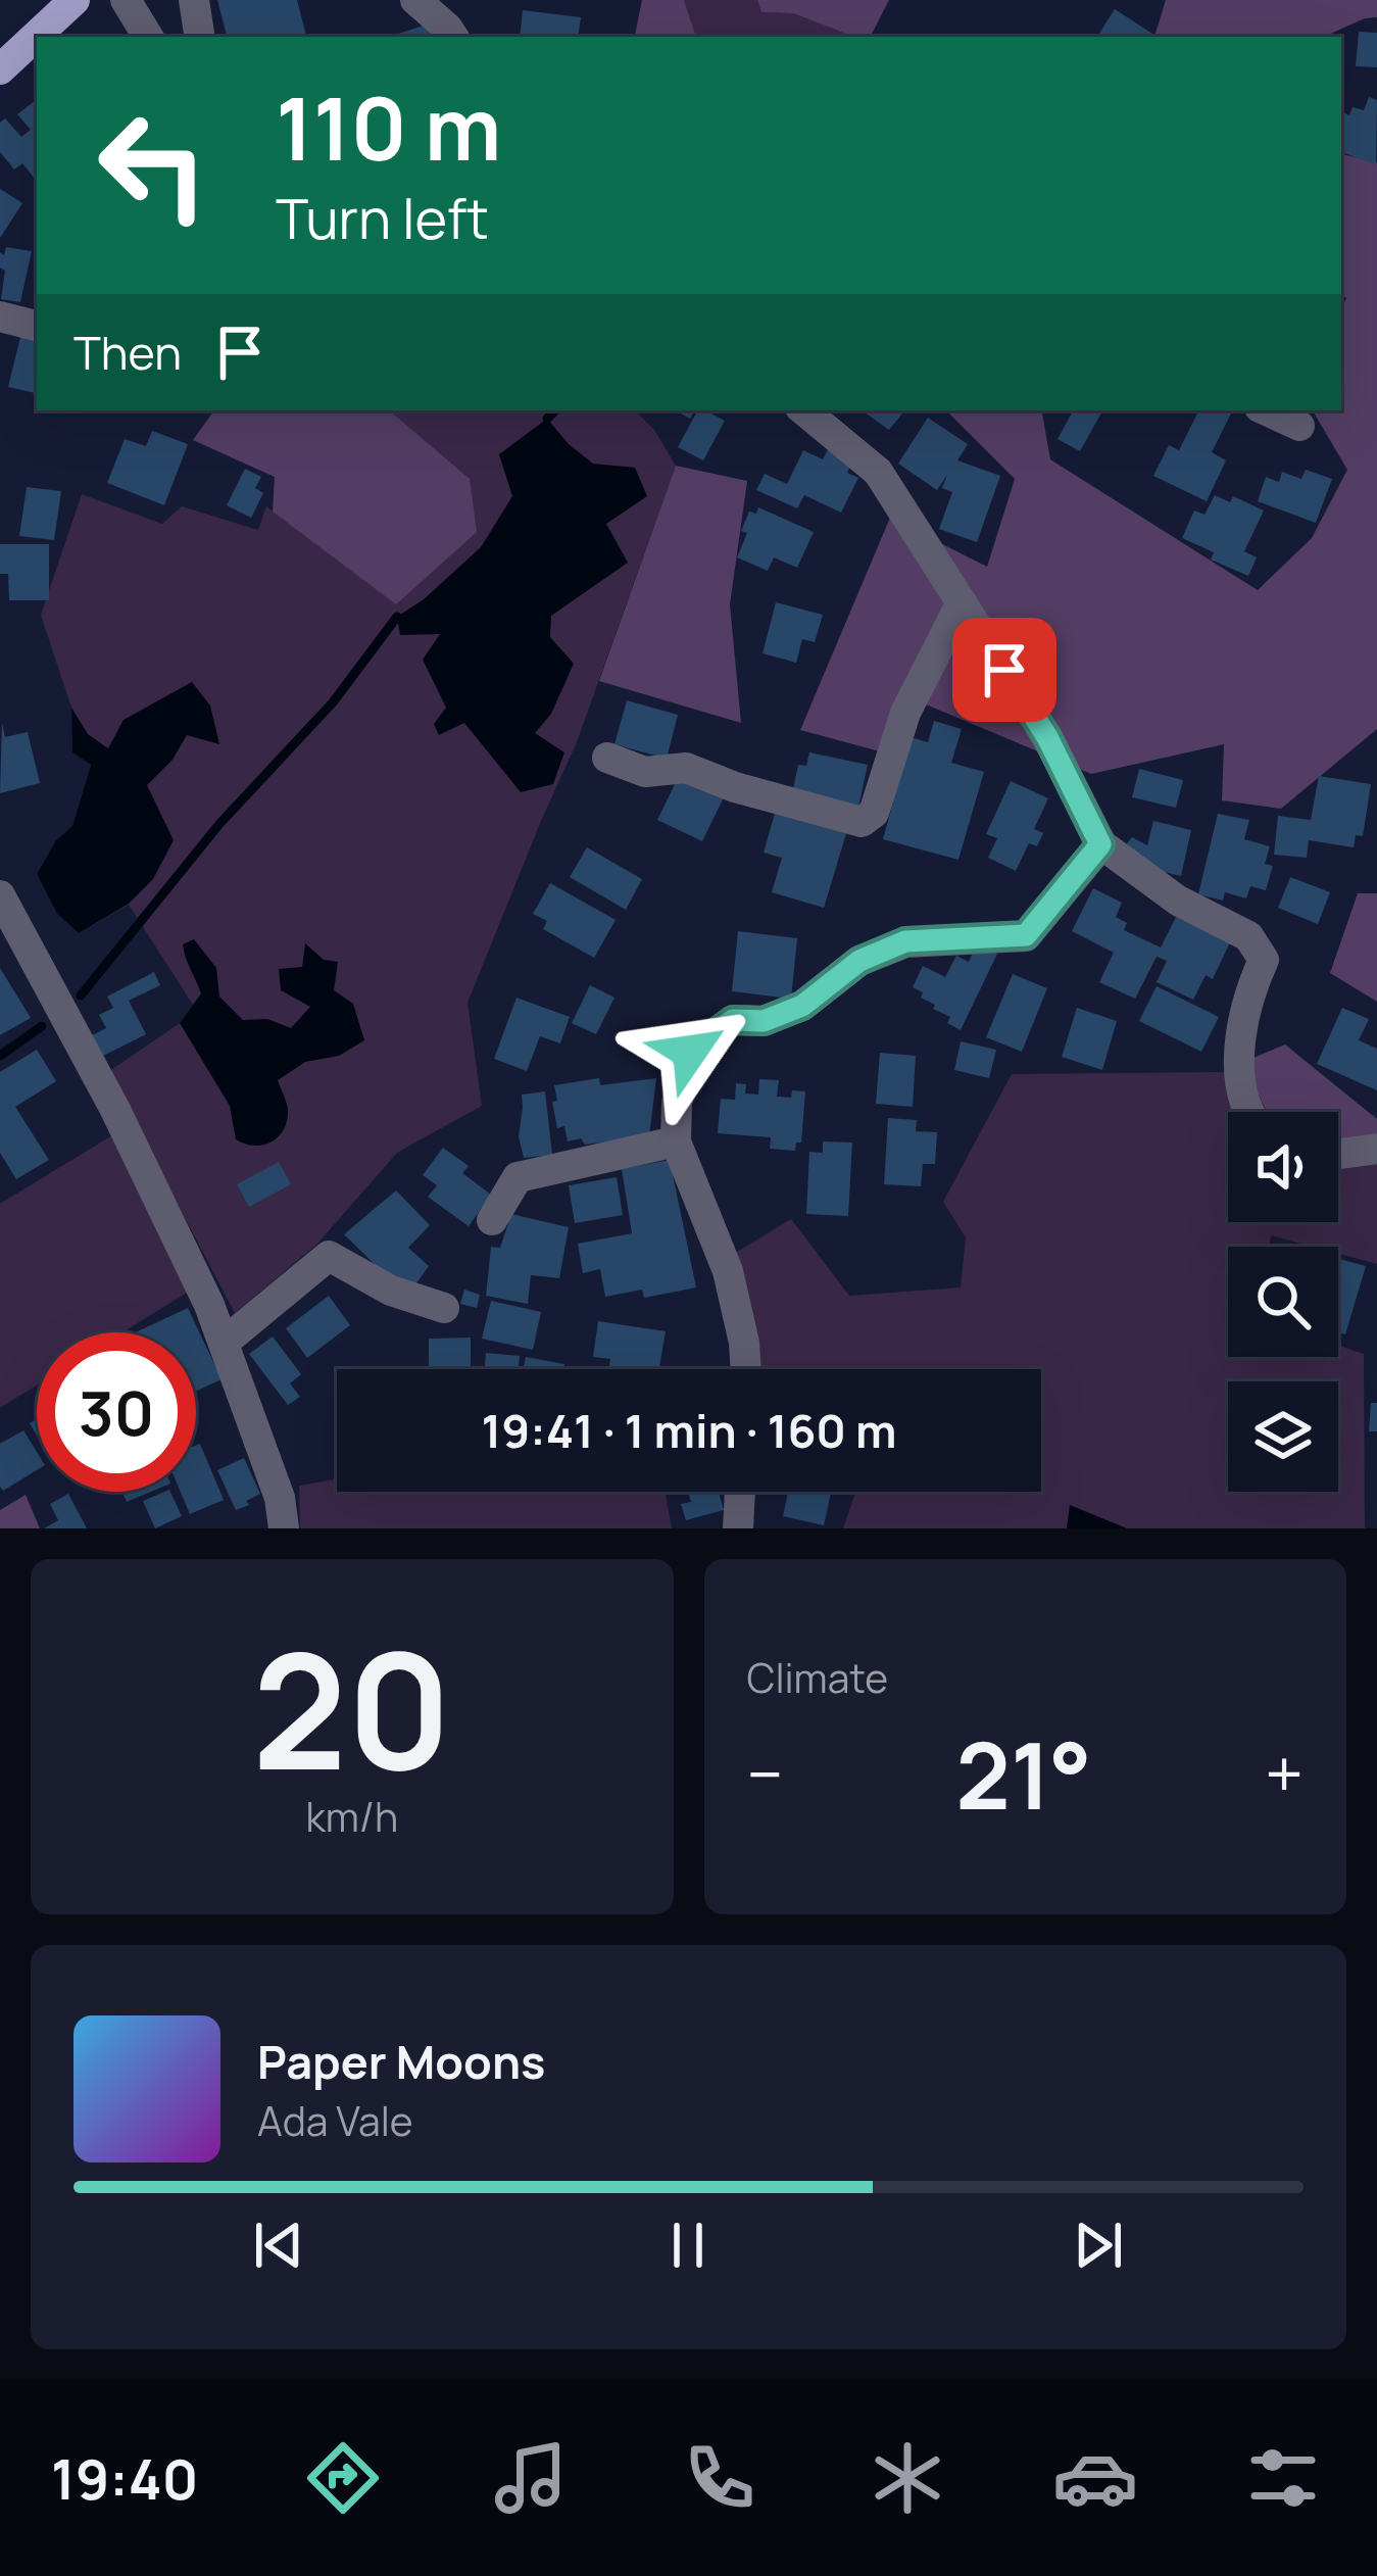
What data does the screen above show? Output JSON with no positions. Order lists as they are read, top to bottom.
{
  "page": {
    "turn": ["110 m", "Turn left"],
    "then": "Then",
    "limit": "30",
    "trip": "19:41 · 1 min · 160 m",
    "tile": [
      ["20", "km/h"],
      "Climate"
    ],
    "heat": ["−", "21°", "+"],
    "song": ["Paper Moons", "Ada Vale"],
    "tabs": "19:40"
  }
}
